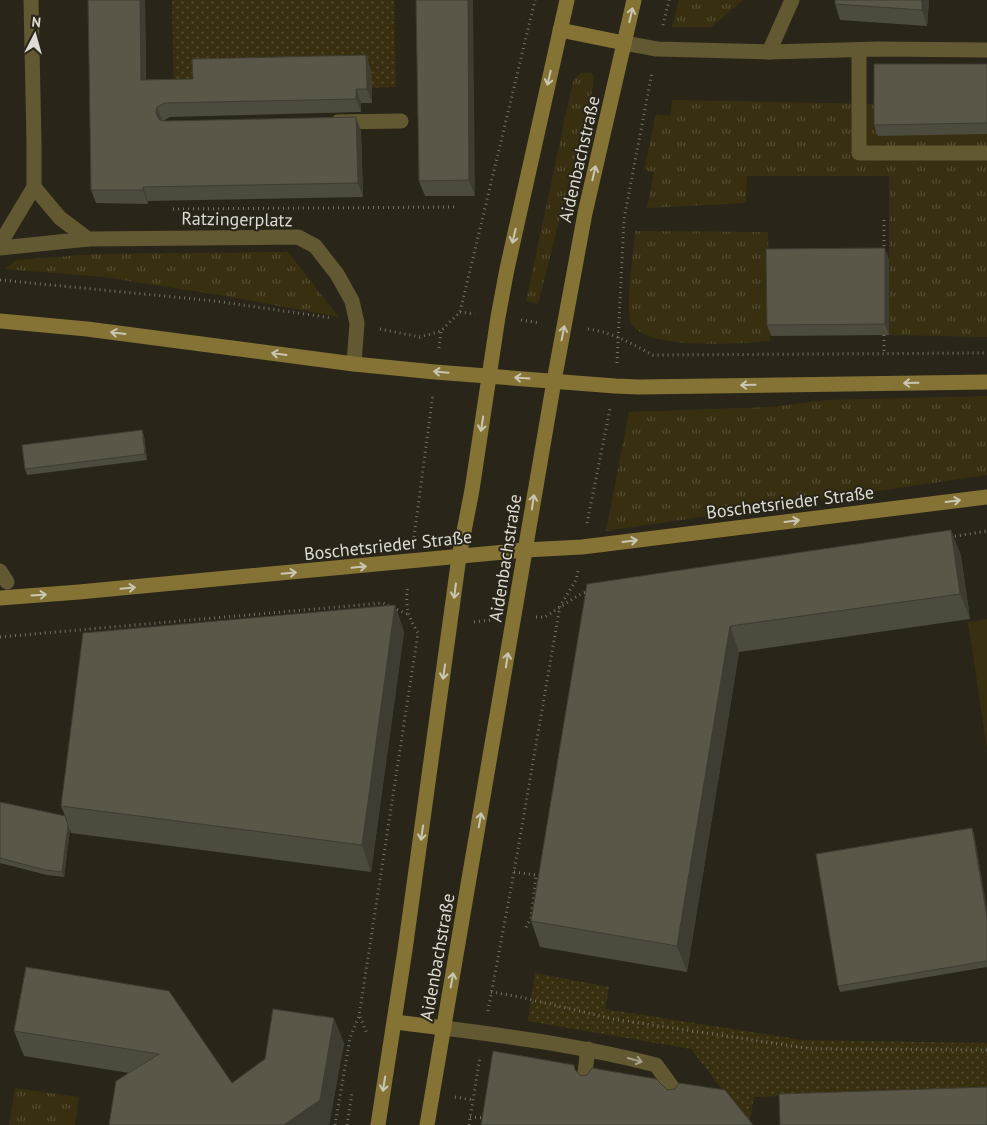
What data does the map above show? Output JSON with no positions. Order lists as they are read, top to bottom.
{
  "streets": {
    "main road": ["Aidenbachstraße", "Boschetsrieder Straße"],
    "street": ["Ratzingerplatz"]
  },
  "crossings": [
    ["Aidenbachstraße", "Boschetsrieder Straße"]
  ],
  "one_way": ["Boschetsrieder Straße"],
  "north": "top"
}
